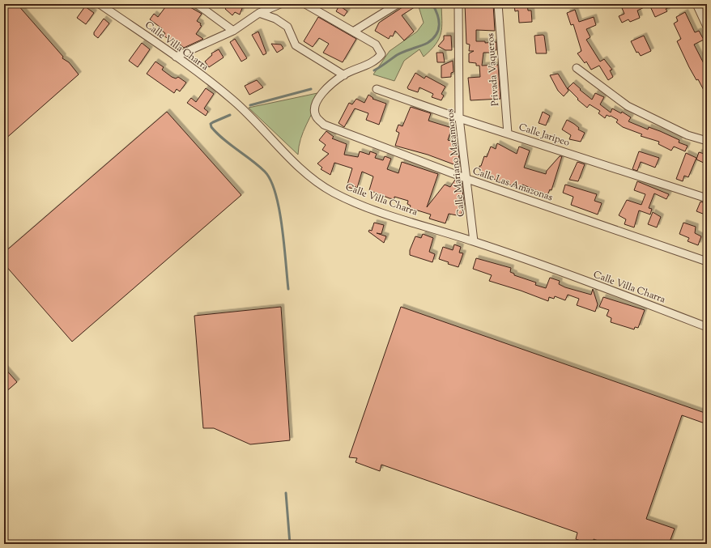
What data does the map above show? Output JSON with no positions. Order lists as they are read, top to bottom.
{
  "streets": {
    "street": [
      "Calle Villa Charra",
      "Privada Vaqueros",
      "Calle Jaripeo",
      "Calle Mariano Matamoros",
      "Calle Las Amazonas"
    ]
  },
  "crossings": [
    ["Calle Villa Charra", "Calle Mariano Matamoros"],
    ["Privada Vaqueros", "Calle Jaripeo"],
    ["Calle Jaripeo", "Calle Mariano Matamoros"],
    ["Calle Mariano Matamoros", "Calle Las Amazonas"]
  ]
}
